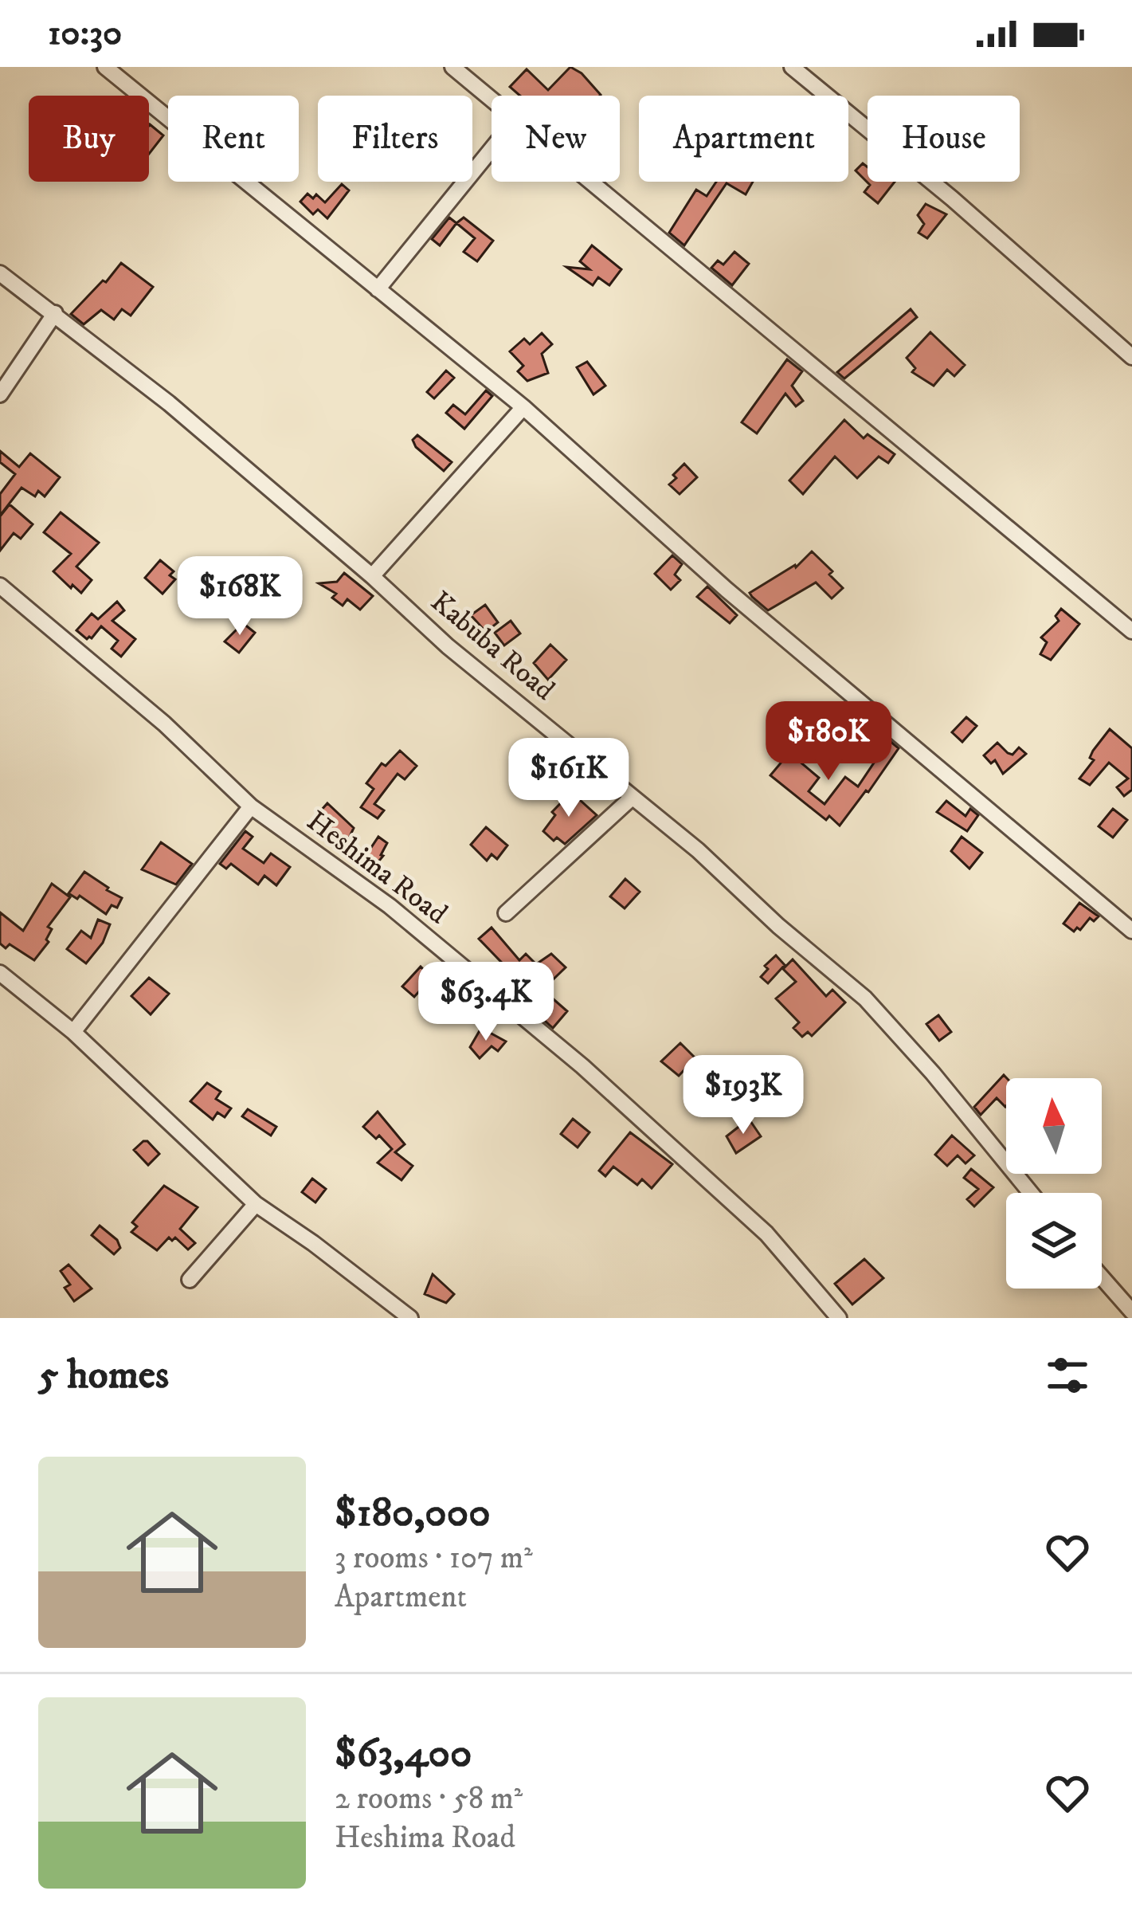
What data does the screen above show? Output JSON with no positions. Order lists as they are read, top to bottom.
{
  "streets": {
    "street": ["Kabuba Road", "Heshima Road"]
  },
  "north": "top",
  "page": {
    "status": "10:30",
    "chip": [
      "Buy",
      "Rent",
      "Filters",
      "New",
      "Apartment",
      "House"
    ],
    "price": [
      "$168K",
      "$180K",
      "$161K",
      "$63.4K",
      "$193K"
    ],
    "heading": "5 homes",
    "list": [
      {
        "name": "$180,000",
        "note": "3 rooms · 107 m² · Apartment"
      },
      {
        "name": "$63,400",
        "note": "2 rooms · 58 m² · Heshima Road"
      }
    ]
  }
}
